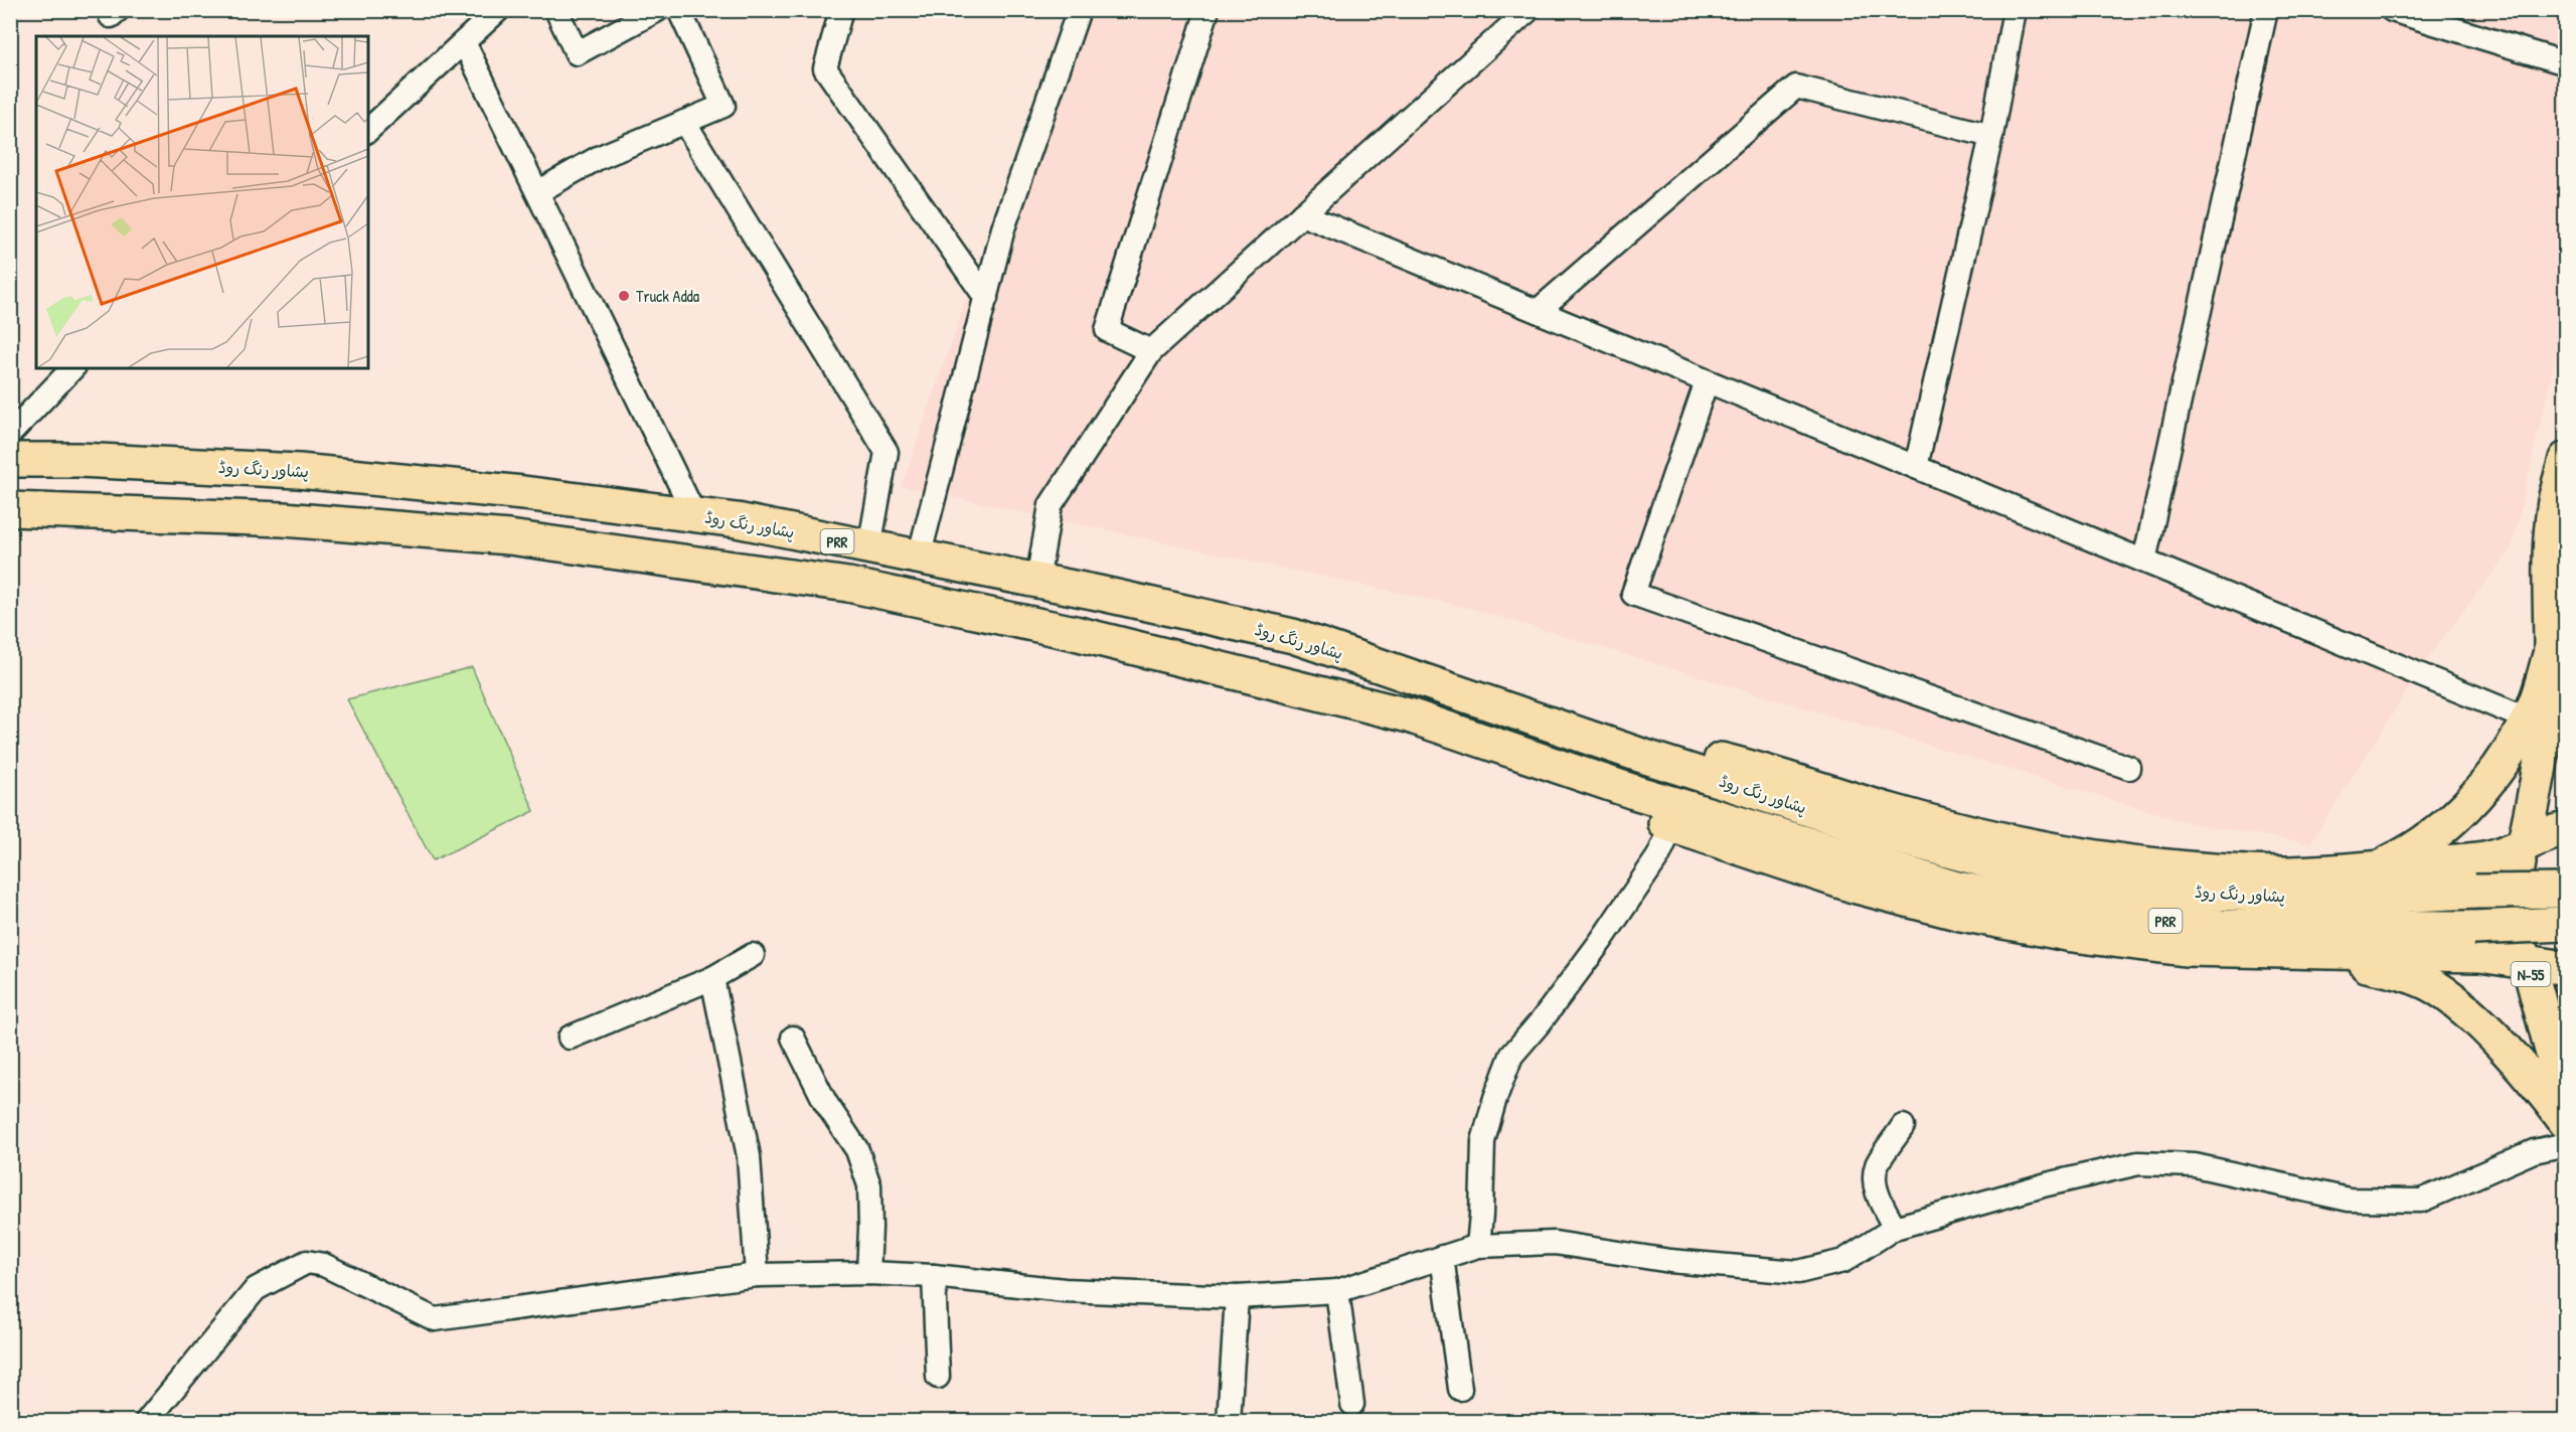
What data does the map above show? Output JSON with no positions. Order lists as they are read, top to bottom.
{
  "streets": {
    "main road": ["پشاور رنگ روڈ", "PRR", "N-55"]
  },
  "places": ["Truck Adda"]
}
